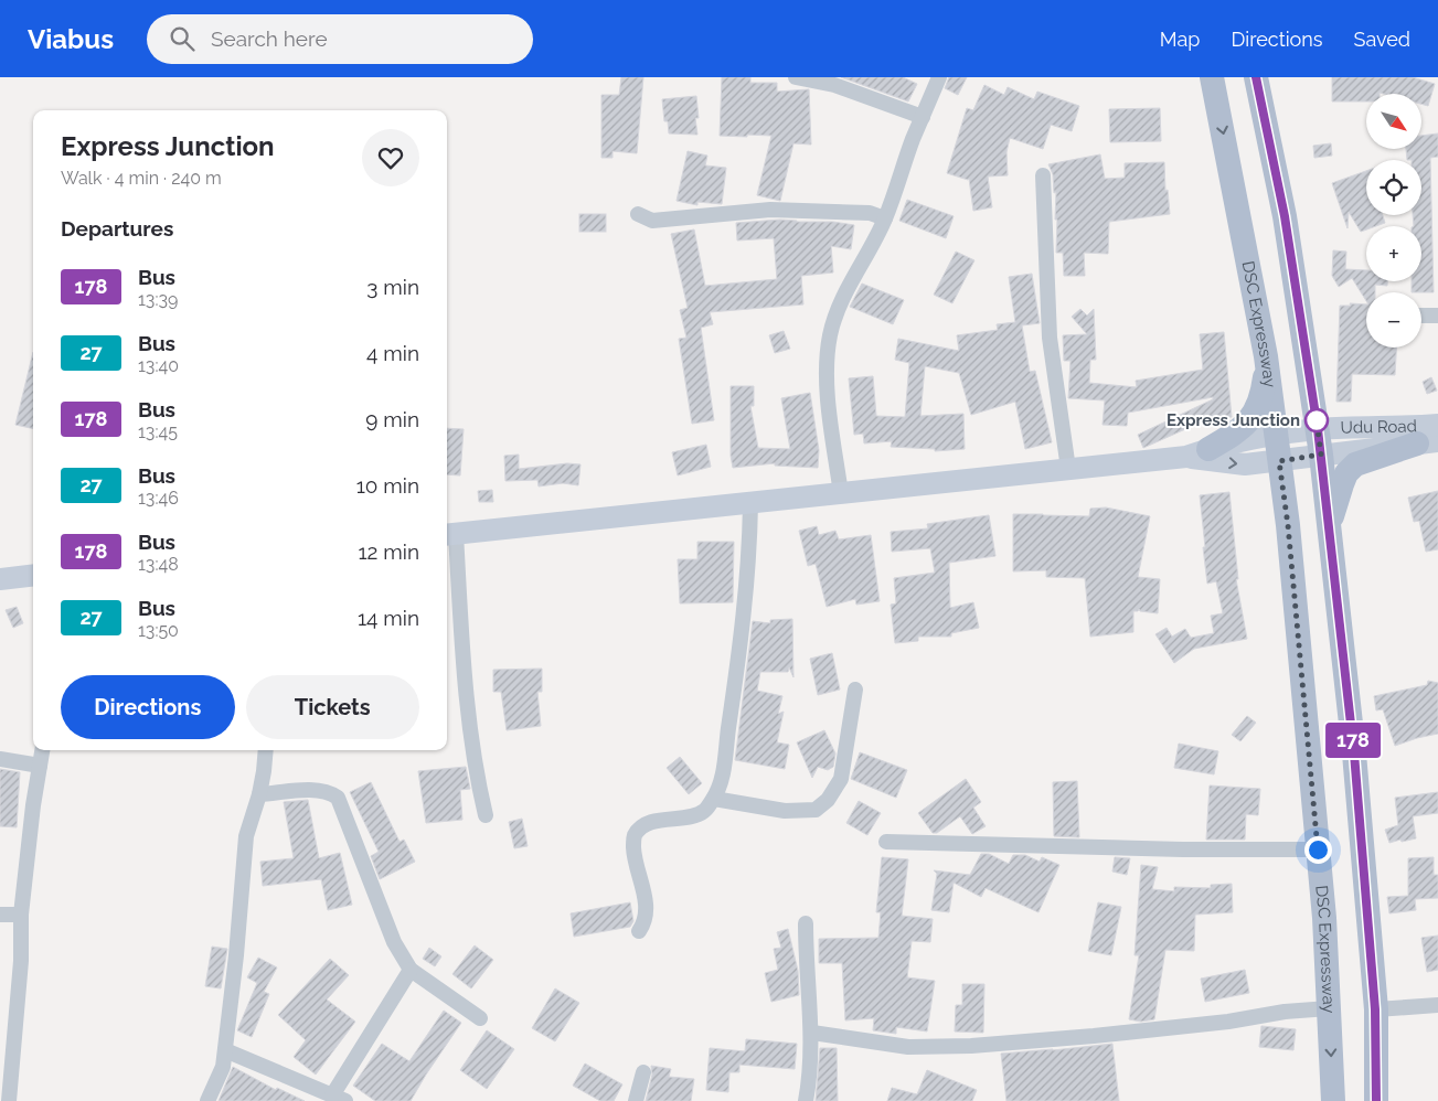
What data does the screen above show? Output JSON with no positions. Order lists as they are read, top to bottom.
{
  "streets": {
    "main road": ["DSC Expressway", "Udu Road"]
  },
  "crossings": [
    ["DSC Expressway", "Udu Road"]
  ],
  "places": ["Express Junction"],
  "lines": ["bus line 178"],
  "north": "bottom right",
  "page": {
    "header": "Viabus",
    "search": "Search here",
    "nav": ["Map", "Directions", "Saved"],
    "on_map": "178",
    "map_buttons": ["+", "−"],
    "heading": [
      ["Express Junction", "Walk · 4 min · 240 m"],
      "Departures"
    ],
    "list": [
      {
        "mark": "178",
        "name": "Bus",
        "note": "13:39",
        "value": "3 min"
      },
      {
        "mark": "27",
        "name": "Bus",
        "note": "13:40",
        "value": "4 min"
      },
      {
        "mark": "178",
        "name": "Bus",
        "note": "13:45",
        "value": "9 min"
      },
      {
        "mark": "27",
        "name": "Bus",
        "note": "13:46",
        "value": "10 min"
      },
      {
        "mark": "178",
        "name": "Bus",
        "note": "13:48",
        "value": "12 min"
      },
      {
        "mark": "27",
        "name": "Bus",
        "note": "13:50",
        "value": "14 min"
      }
    ],
    "buttons": ["Directions", "Tickets"]
  }
}
